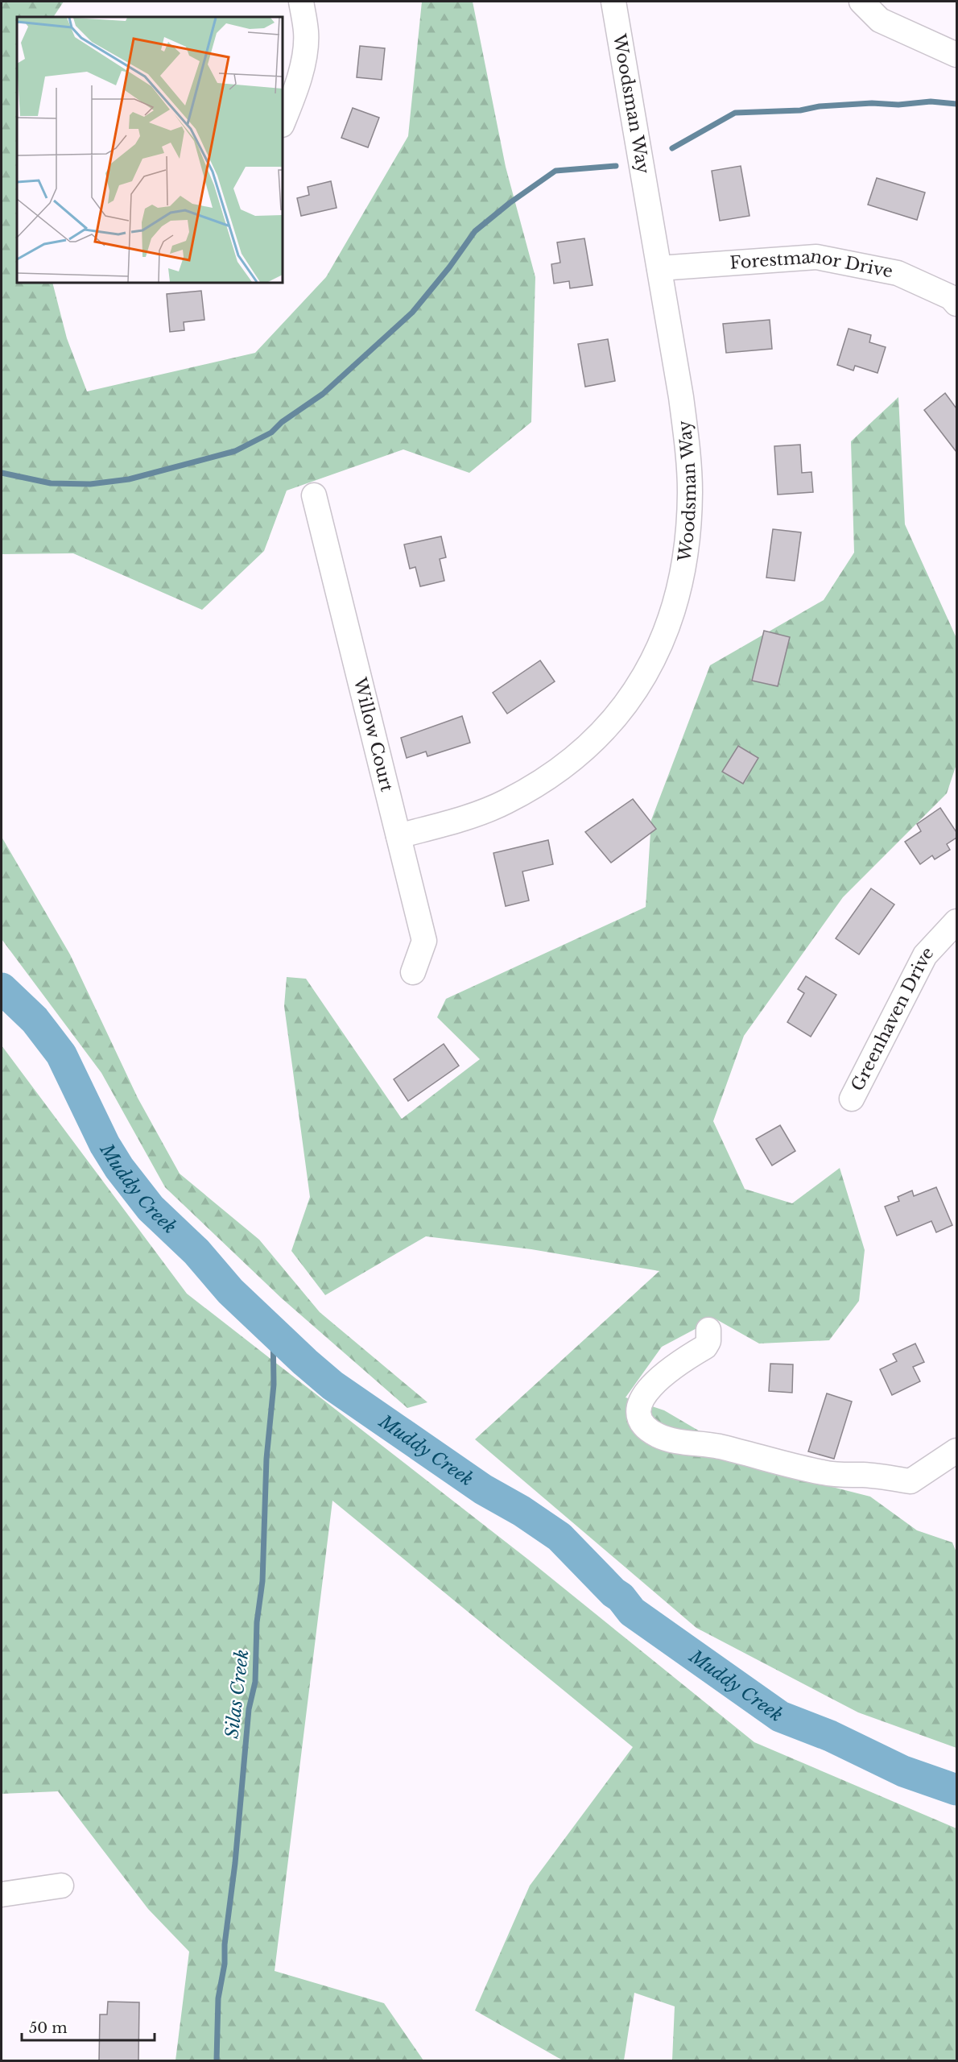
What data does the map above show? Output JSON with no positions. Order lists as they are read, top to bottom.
{
  "streets": {
    "street": [
      "Woodsman Way",
      "Forestmanor Drive",
      "Willow Court",
      "Greenhaven Drive"
    ]
  },
  "crossings": [
    ["Woodsman Way", "Forestmanor Drive"],
    ["Woodsman Way", "Willow Court"]
  ],
  "water": ["Muddy Creek", "Silas Creek"],
  "scale_bar": "50 m"
}
